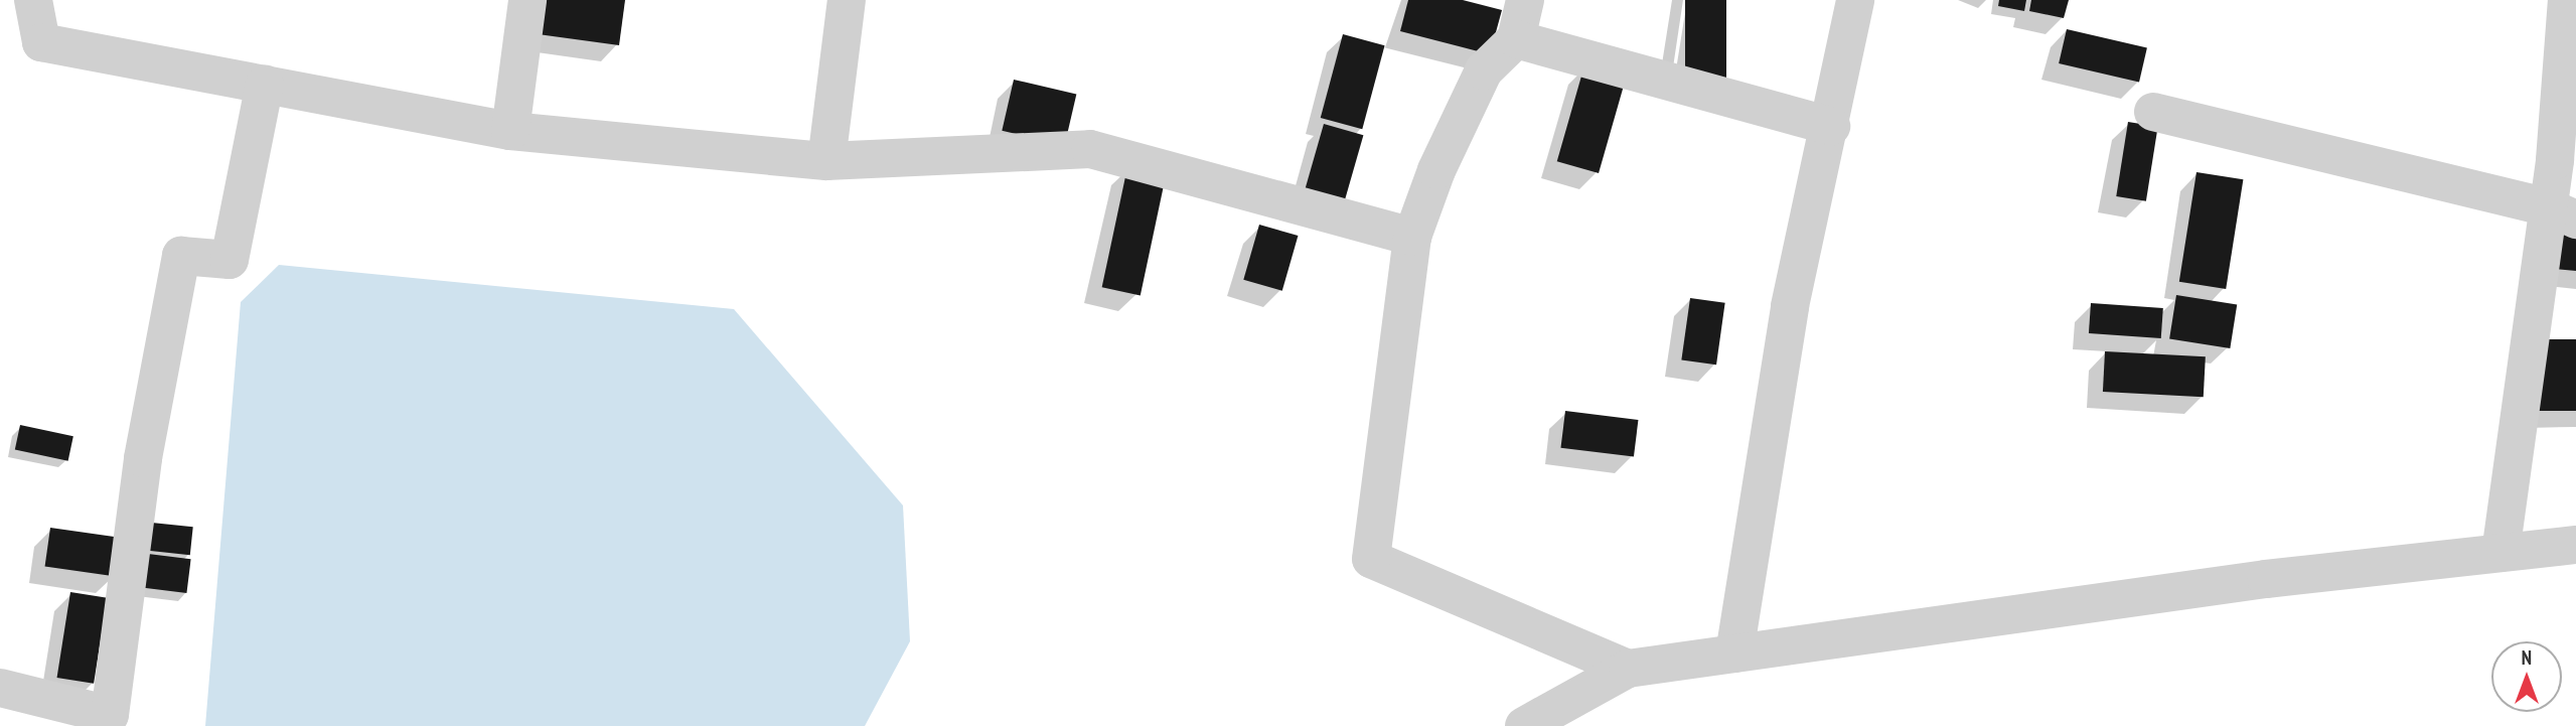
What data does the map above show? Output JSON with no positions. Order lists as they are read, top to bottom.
{
  "north": "top"
}
